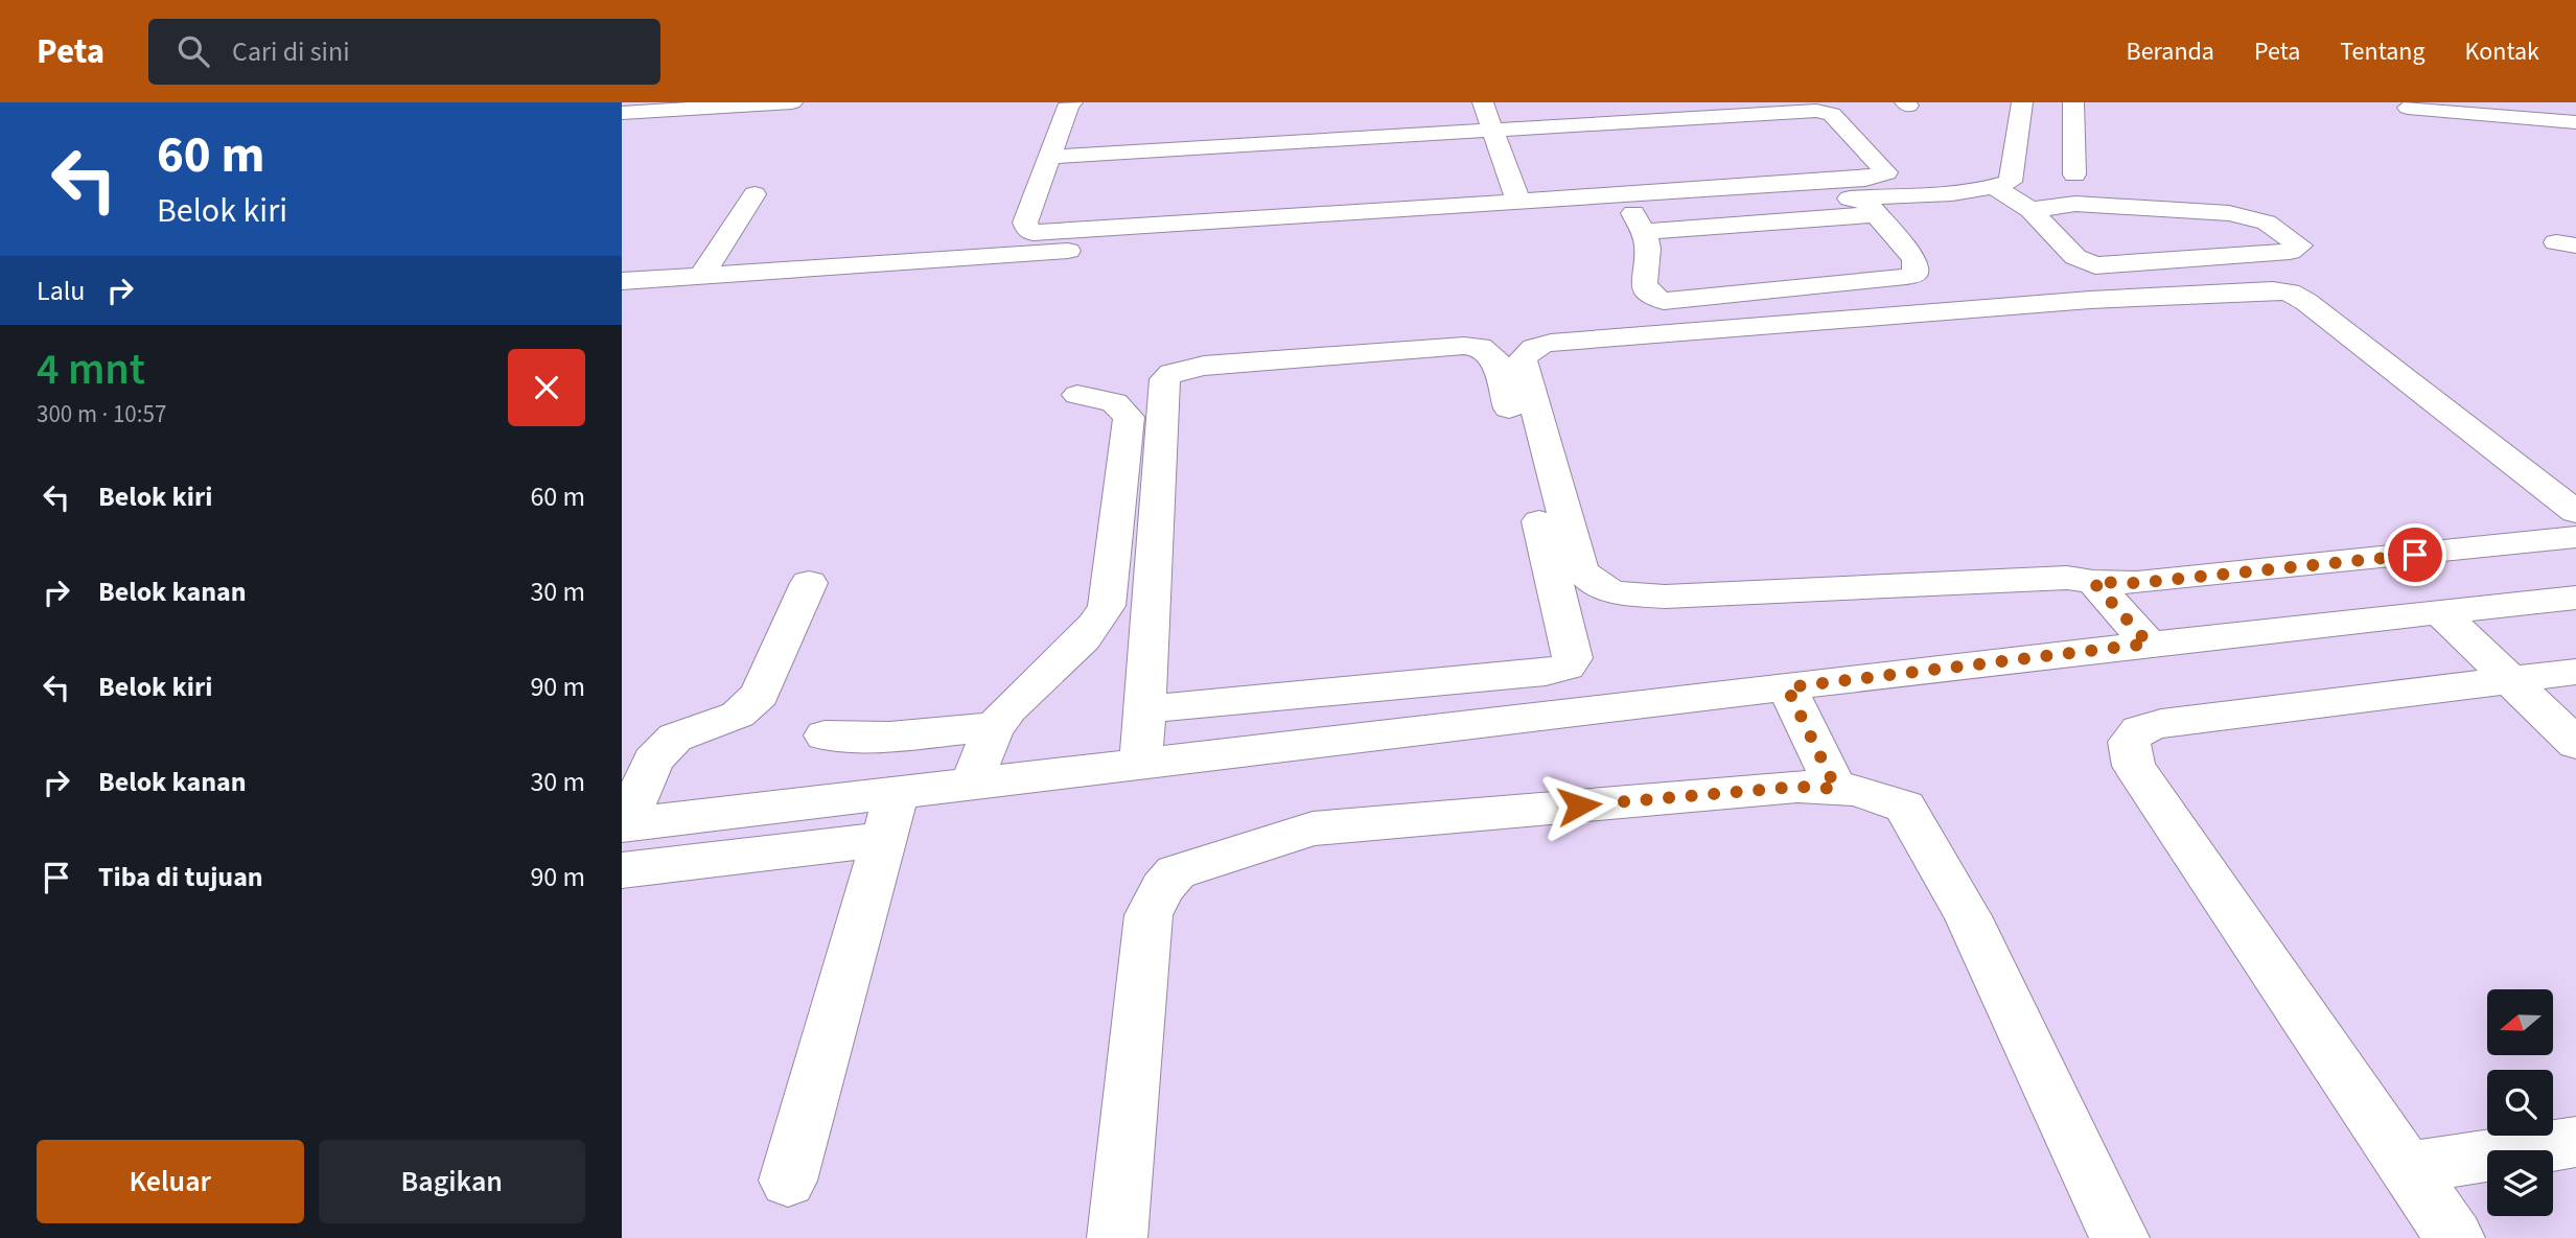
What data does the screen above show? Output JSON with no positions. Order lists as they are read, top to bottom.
{
  "north": "left",
  "page": {
    "header": "Peta",
    "search": "Cari di sini",
    "nav": [
      "Beranda",
      "Peta",
      "Tentang",
      "Kontak"
    ],
    "turn": ["60 m", "Belok kiri"],
    "then": "Lalu",
    "heading": ["4 mnt", "300 m · 10:57"],
    "list": [
      {
        "name": "Belok kiri",
        "value": "60 m"
      },
      {
        "name": "Belok kanan",
        "value": "30 m"
      },
      {
        "name": "Belok kiri",
        "value": "90 m"
      },
      {
        "name": "Belok kanan",
        "value": "30 m"
      },
      {
        "name": "Tiba di tujuan",
        "value": "90 m"
      }
    ],
    "buttons": ["Keluar", "Bagikan"]
  }
}
